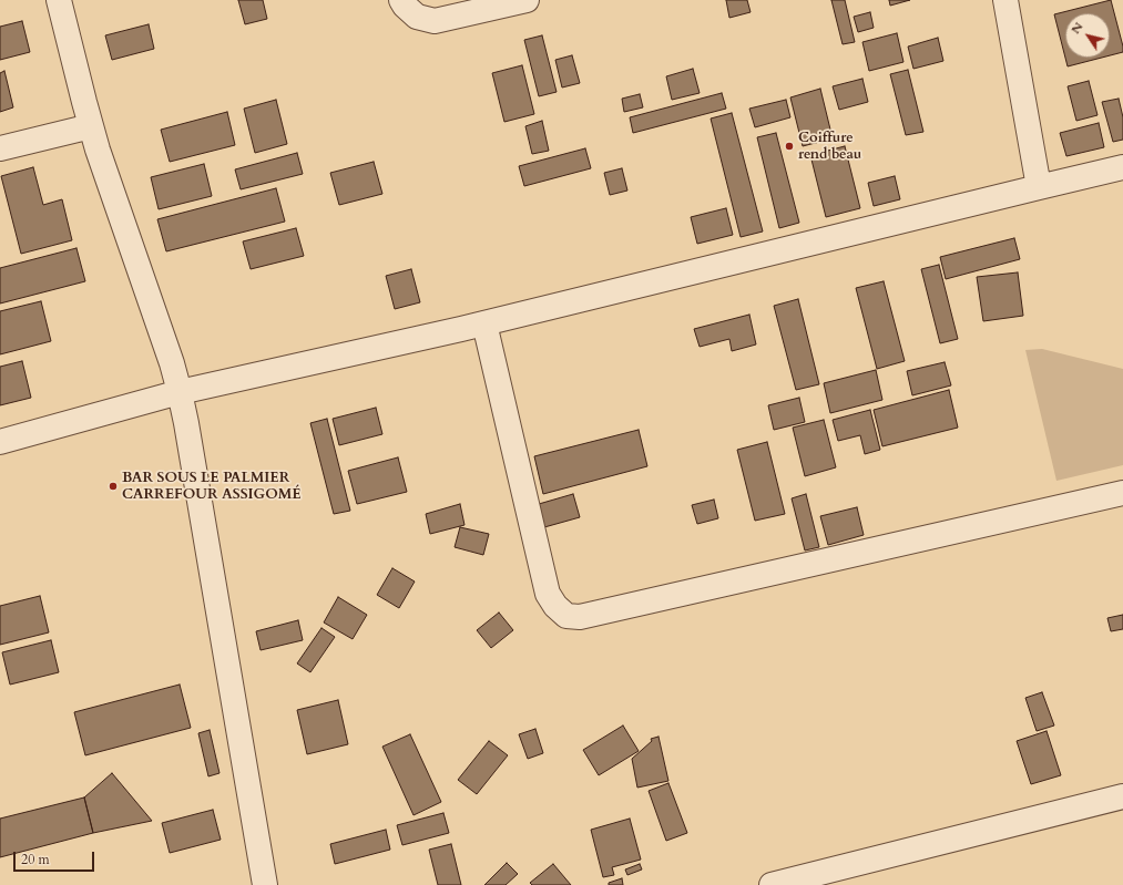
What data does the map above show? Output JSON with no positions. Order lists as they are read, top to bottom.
{
  "places": ["Coiffure rend beau", "BAR SOUS LE PALMIER CARREFOUR ASSIGOMÉ"],
  "scale_bar": "20 m",
  "north": "top left"
}
